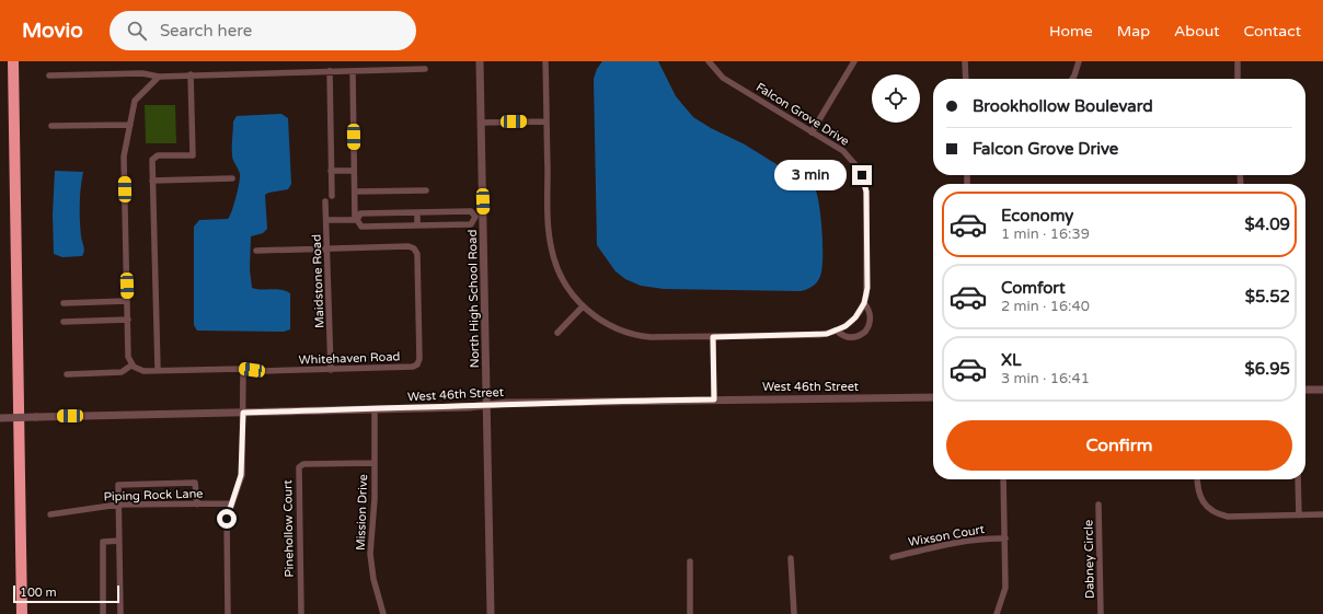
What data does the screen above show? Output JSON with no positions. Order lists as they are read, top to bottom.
{
  "streets": {
    "street": [
      "Falcon Grove Drive",
      "Maidstone Road",
      "North High School Road",
      "Whitehaven Road",
      "West 46th Street",
      "Piping Rock Lane",
      "Mission Drive",
      "Pinehollow Court",
      "Wixson Court",
      "Dabney Circle"
    ]
  },
  "crossings": [
    ["Maidstone Road", "North High School Road"],
    ["Maidstone Road", "Whitehaven Road"],
    ["North High School Road", "West 46th Street"],
    ["West 46th Street", "Mission Drive"],
    ["Mission Drive", "Pinehollow Court"]
  ],
  "scale_bar": "100 m",
  "page": {
    "header": "Movio",
    "search": "Search here",
    "nav": [
      "Home",
      "Map",
      "About",
      "Contact"
    ],
    "banner": ["Brookhollow Boulevard", "Falcon Grove Drive"],
    "bubble": "3 min",
    "list": [
      {
        "name": "Economy",
        "note": "1 min · 16:39",
        "value": "$4.09"
      },
      {
        "name": "Comfort",
        "note": "2 min · 16:40",
        "value": "$5.52"
      },
      {
        "name": "XL",
        "note": "3 min · 16:41",
        "value": "$6.95"
      }
    ],
    "buttons": "Confirm",
    "scale": "100 m"
  }
}
